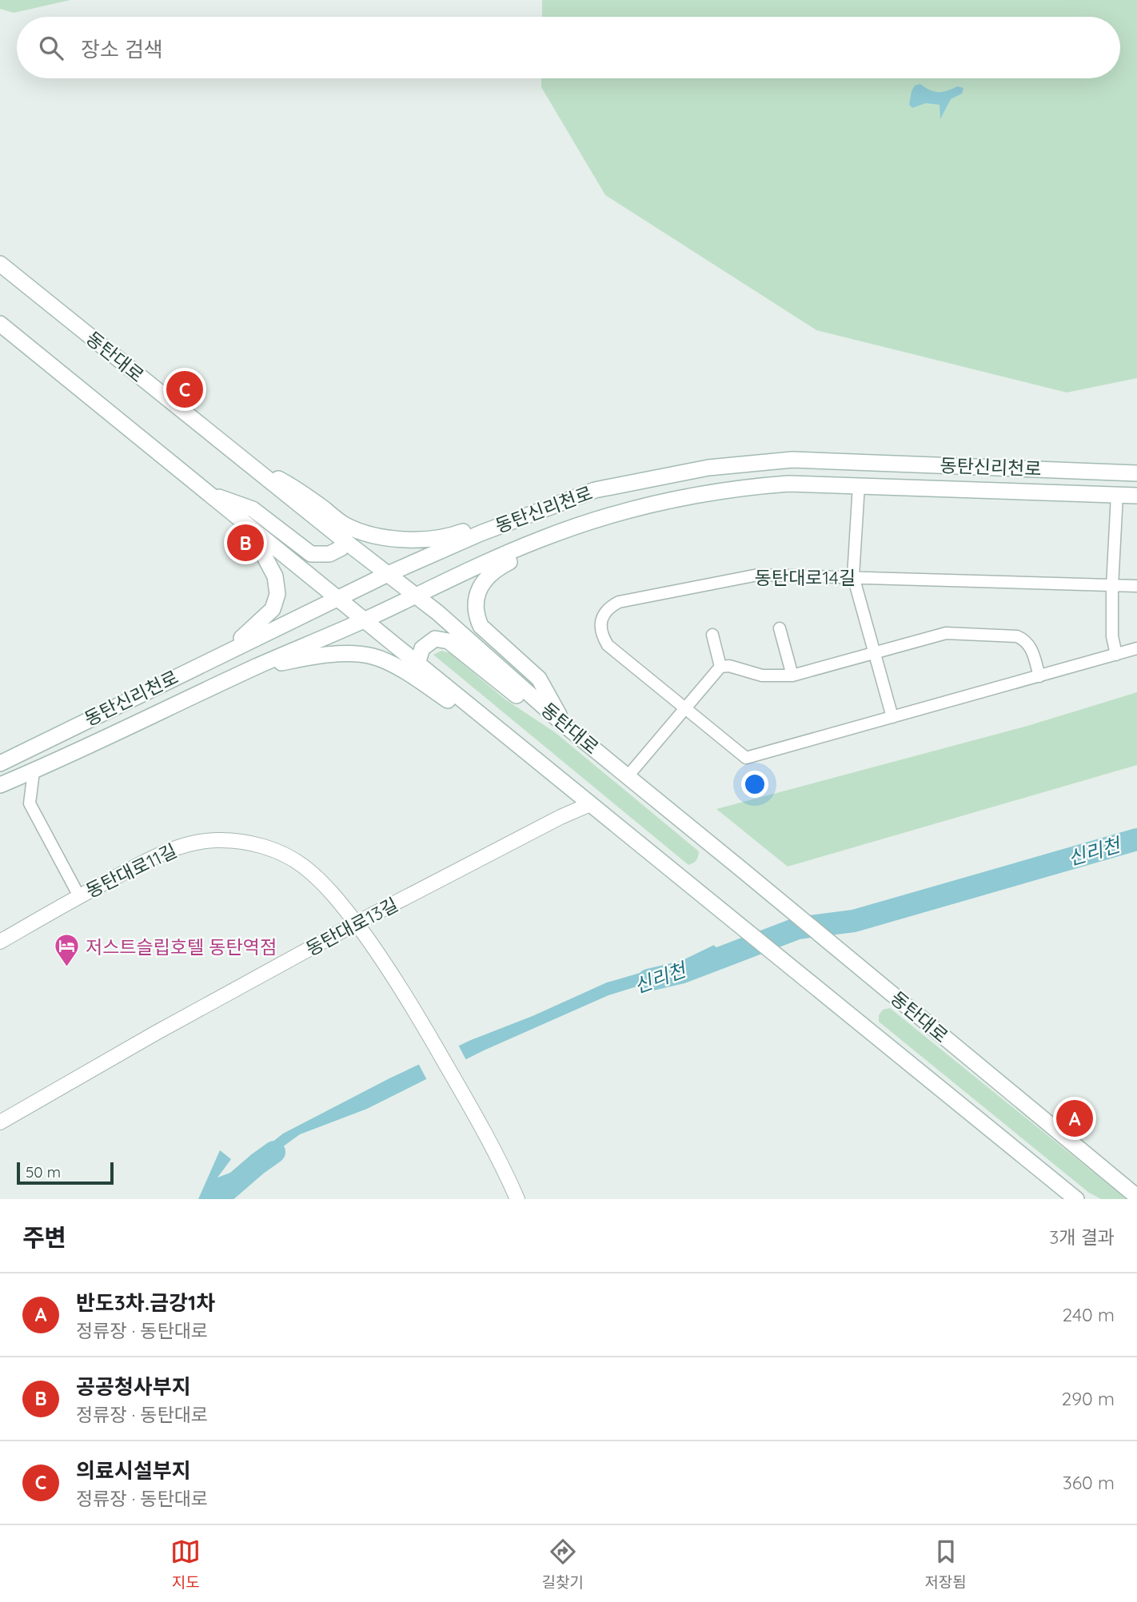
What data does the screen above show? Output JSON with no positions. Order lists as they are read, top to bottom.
{
  "streets": {
    "main road": ["동탄대로", "동탄신리천로"],
    "street": ["동탄대로14길", "동탄대로11길", "동탄대로13길"]
  },
  "crossings": [
    ["동탄대로", "동탄신리천로"],
    ["동탄대로11길", "동탄대로13길"]
  ],
  "water": ["신리천"],
  "places": {
    "hotel": ["저스트슬립호텔 동탄역점"]
  },
  "scale_bar": "50 m",
  "page": {
    "search": "장소 검색",
    "pins": ["C", "B", "A"],
    "scale": "50 m",
    "heading": ["주변", "3개 결과"],
    "list": [
      {
        "mark": "A",
        "name": "반도3차.금강1차",
        "note": "정류장 · 동탄대로",
        "value": "240 m"
      },
      {
        "mark": "B",
        "name": "공공청사부지",
        "note": "정류장 · 동탄대로",
        "value": "290 m"
      },
      {
        "mark": "C",
        "name": "의료시설부지",
        "note": "정류장 · 동탄대로",
        "value": "360 m"
      }
    ],
    "nav": ["지도", "길찾기", "저장됨"]
  }
}
